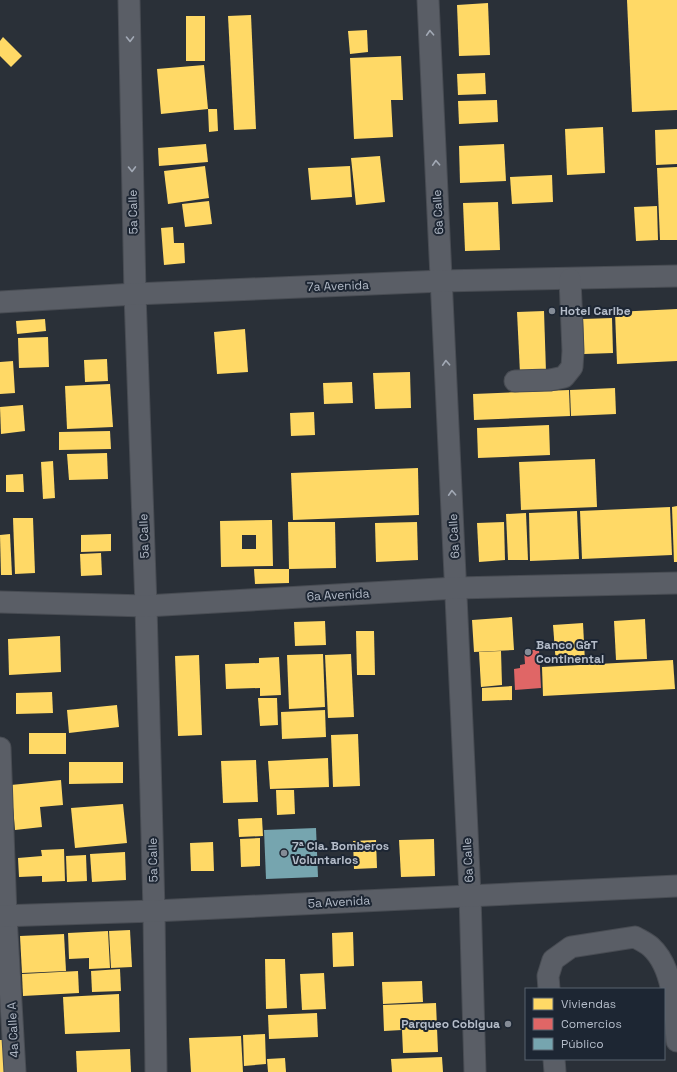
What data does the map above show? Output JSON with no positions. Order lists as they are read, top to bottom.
{
  "streets": {
    "street": [
      "5a Calle",
      "6a Calle",
      "7a Avenida",
      "6a Avenida",
      "5a Avenida",
      "4a Calle A"
    ]
  },
  "crossings": [
    ["5a Calle", "7a Avenida"],
    ["5a Calle", "6a Avenida"],
    ["5a Calle", "5a Avenida"],
    ["6a Calle", "7a Avenida"],
    ["6a Calle", "6a Avenida"],
    ["6a Calle", "5a Avenida"],
    ["5a Avenida", "4a Calle A"]
  ],
  "one_way": ["6a Calle"],
  "places": [
    "Hotel Caribe",
    "Banco G&T Continental",
    "7ª Cia. Bomberos Voluntarios",
    "Parqueo Cobigua"
  ],
  "legend": ["Viviendas", "Comercios", "Público"]
}
